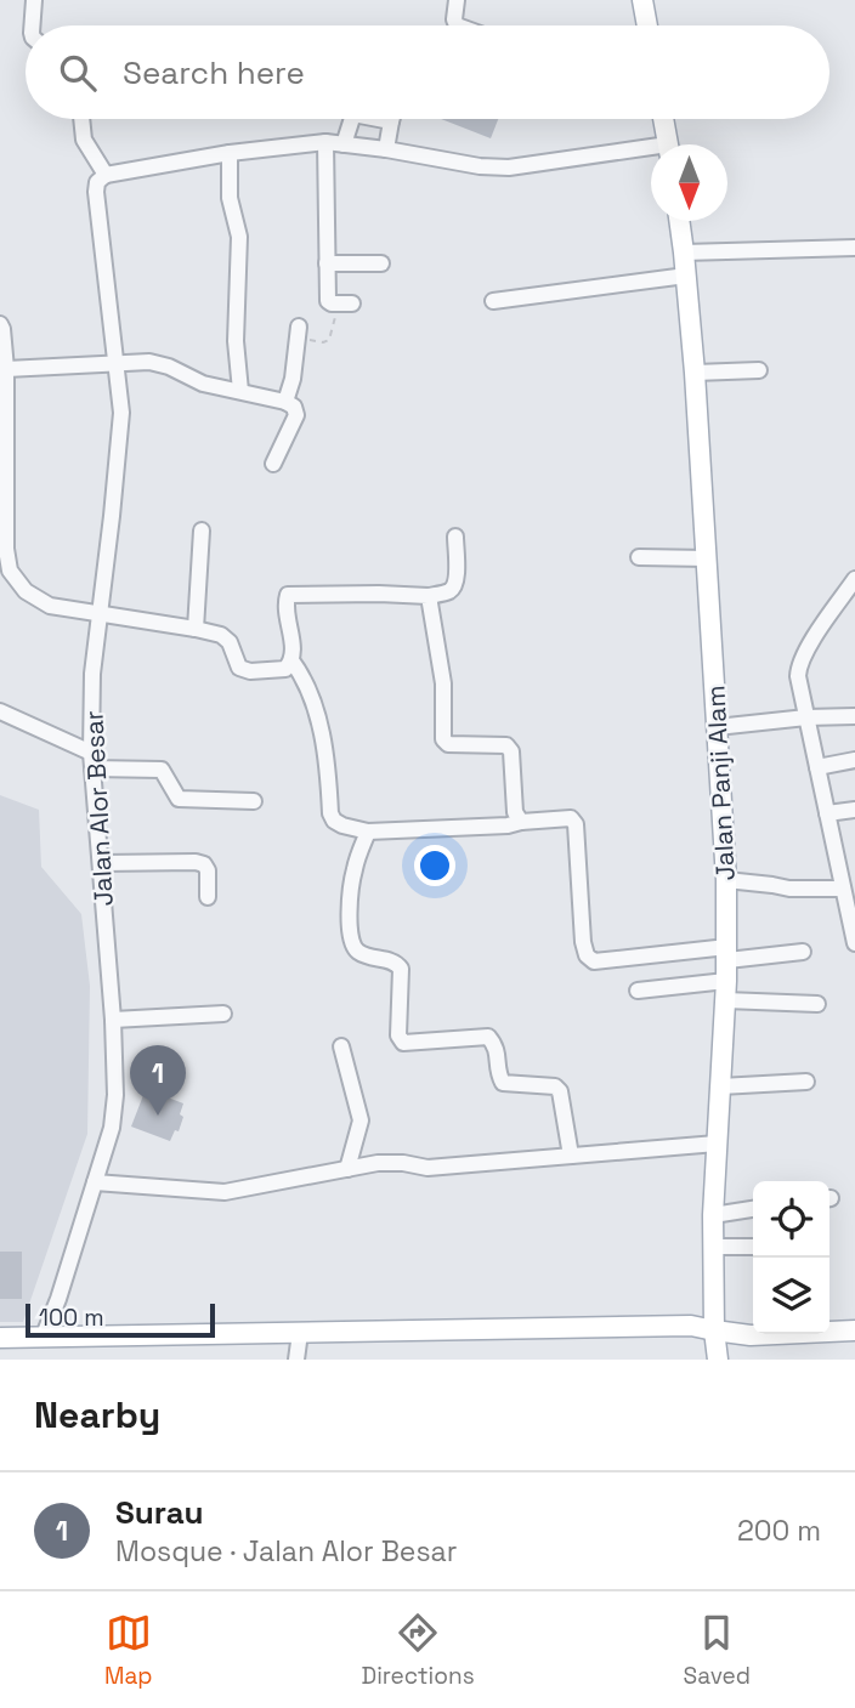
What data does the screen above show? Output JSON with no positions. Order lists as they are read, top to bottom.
{
  "streets": {
    "main road": ["Jalan Panji Alam"],
    "street": ["Jalan Alor Besar"]
  },
  "scale_bar": "100 m",
  "north": "bottom",
  "page": {
    "search": "Search here",
    "pins": "1",
    "scale": "100 m",
    "heading": "Nearby",
    "list": [
      {
        "mark": "1",
        "name": "Surau",
        "note": "Mosque · Jalan Alor Besar",
        "value": "200 m"
      }
    ],
    "nav": ["Map", "Directions", "Saved"]
  }
}
